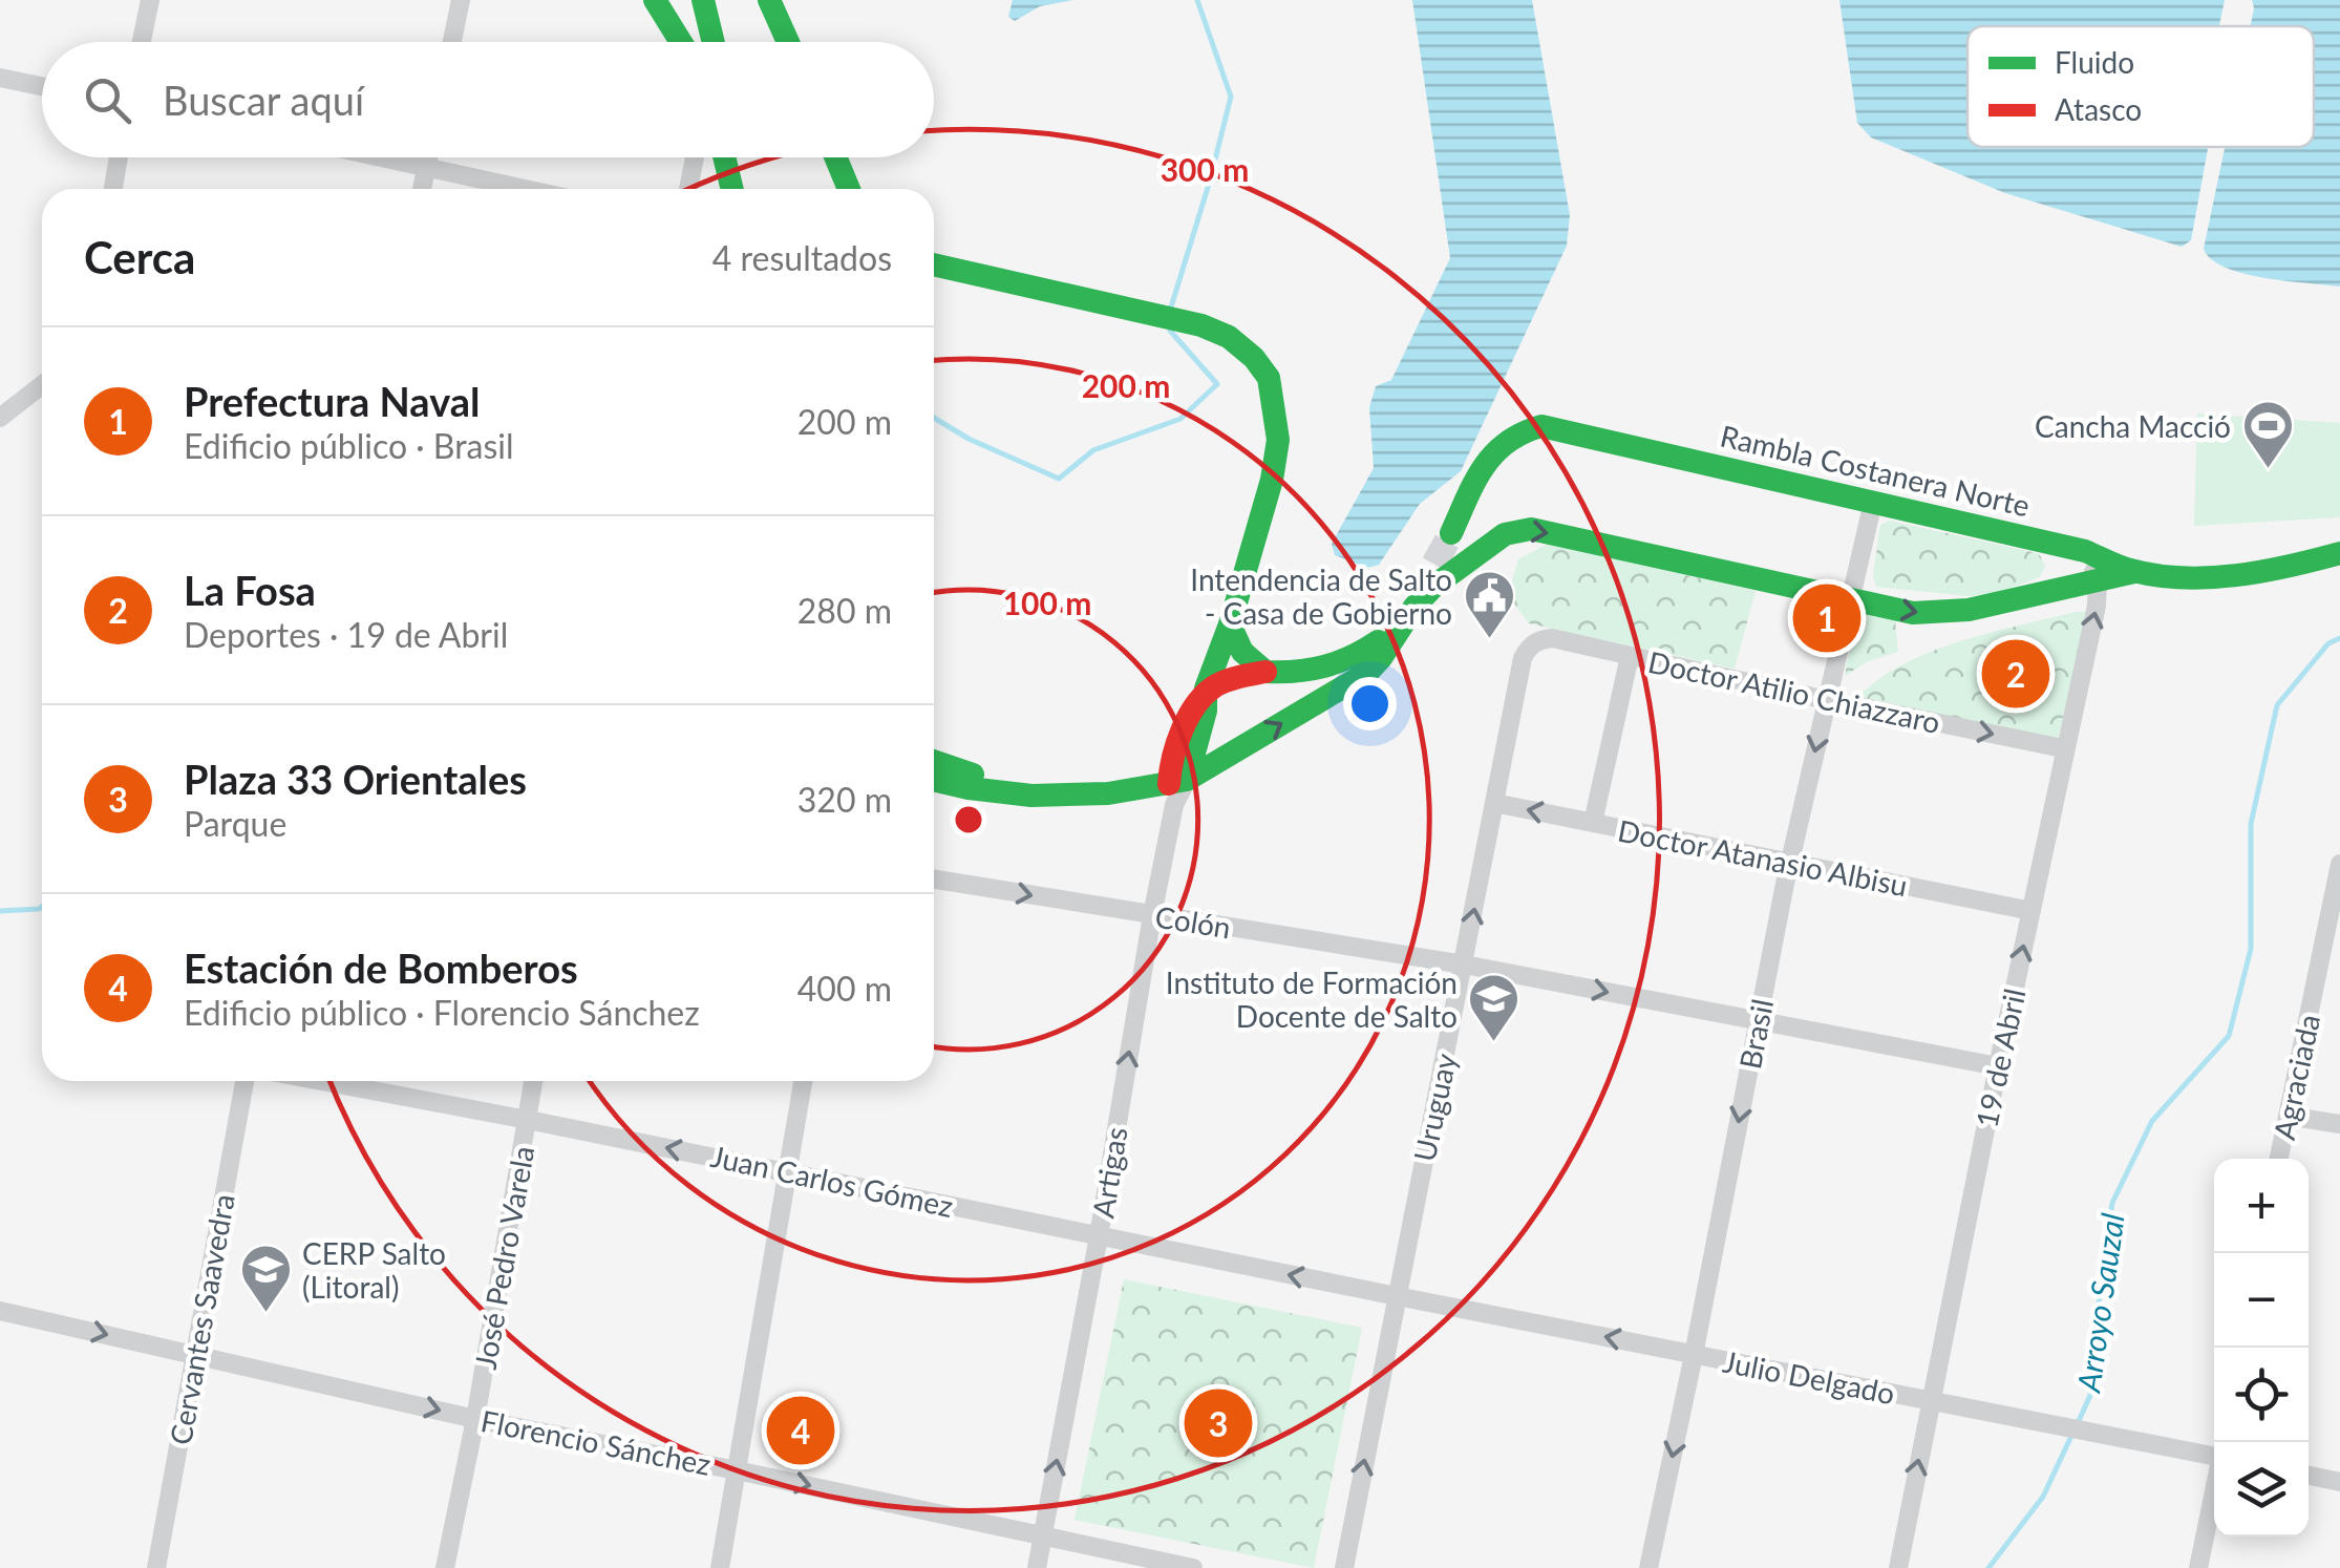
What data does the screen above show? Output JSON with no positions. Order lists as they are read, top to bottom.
{
  "streets": {
    "street": [
      "Rambla Costanera Norte",
      "Doctor Atilio Chiazzaro",
      "Doctor Atanasio Albisu",
      "Colón",
      "Brasil",
      "19 de Abril",
      "Agraciada",
      "Uruguay",
      "Artigas",
      "Juan Carlos Gómez",
      "José Pedro Varela",
      "Cervantes Saavedra",
      "Julio Delgado",
      "Florencio Sánchez"
    ]
  },
  "crossings": [
    ["Rambla Costanera Norte", "Brasil"],
    ["Rambla Costanera Norte", "19 de Abril"],
    ["Doctor Atilio Chiazzaro", "Brasil"],
    ["Doctor Atilio Chiazzaro", "19 de Abril"],
    ["Doctor Atilio Chiazzaro", "Uruguay"],
    ["Doctor Atanasio Albisu", "Brasil"],
    ["Doctor Atanasio Albisu", "19 de Abril"],
    ["Doctor Atanasio Albisu", "Uruguay"],
    ["Colón", "Brasil"],
    ["Colón", "19 de Abril"],
    ["Colón", "Uruguay"],
    ["Colón", "Artigas"],
    ["Brasil", "Julio Delgado"],
    ["19 de Abril", "Julio Delgado"],
    ["Uruguay", "Juan Carlos Gómez"],
    ["Uruguay", "Julio Delgado"],
    ["Artigas", "Juan Carlos Gómez"],
    ["Artigas", "Florencio Sánchez"],
    ["Juan Carlos Gómez", "José Pedro Varela"],
    ["Juan Carlos Gómez", "Julio Delgado"],
    ["José Pedro Varela", "Florencio Sánchez"],
    ["Cervantes Saavedra", "Florencio Sánchez"]
  ],
  "one_way": [
    "Brasil",
    "19 de Abril",
    "Uruguay",
    "Artigas",
    "Juan Carlos Gómez",
    "Julio Delgado",
    "Florencio Sánchez"
  ],
  "water": ["Arroyo Sauzal"],
  "places": {
    "sports": ["Cancha Macció"],
    "public building": ["Intendencia de Salto - Casa de Gobierno"],
    "school or university": ["Instituto de Formación Docente de Salto", "CERP Salto (Litoral)"]
  },
  "legend": ["Fluido", "Atasco"],
  "page": {
    "search": "Buscar aquí",
    "heading": ["Cerca", "4 resultados"],
    "list": [
      {
        "mark": "1",
        "name": "Prefectura Naval",
        "note": "Edificio público · Brasil",
        "value": "200 m"
      },
      {
        "mark": "2",
        "name": "La Fosa",
        "note": "Deportes · 19 de Abril",
        "value": "280 m"
      },
      {
        "mark": "3",
        "name": "Plaza 33 Orientales",
        "note": "Parque",
        "value": "320 m"
      },
      {
        "mark": "4",
        "name": "Estación de Bomberos",
        "note": "Edificio público · Florencio Sánchez",
        "value": "400 m"
      }
    ],
    "pins": [
      "1",
      "2",
      "3",
      "4"
    ],
    "map_buttons": ["+", "−"]
  },
  "rings": ["300 m", "200 m", "100 m"]
}
